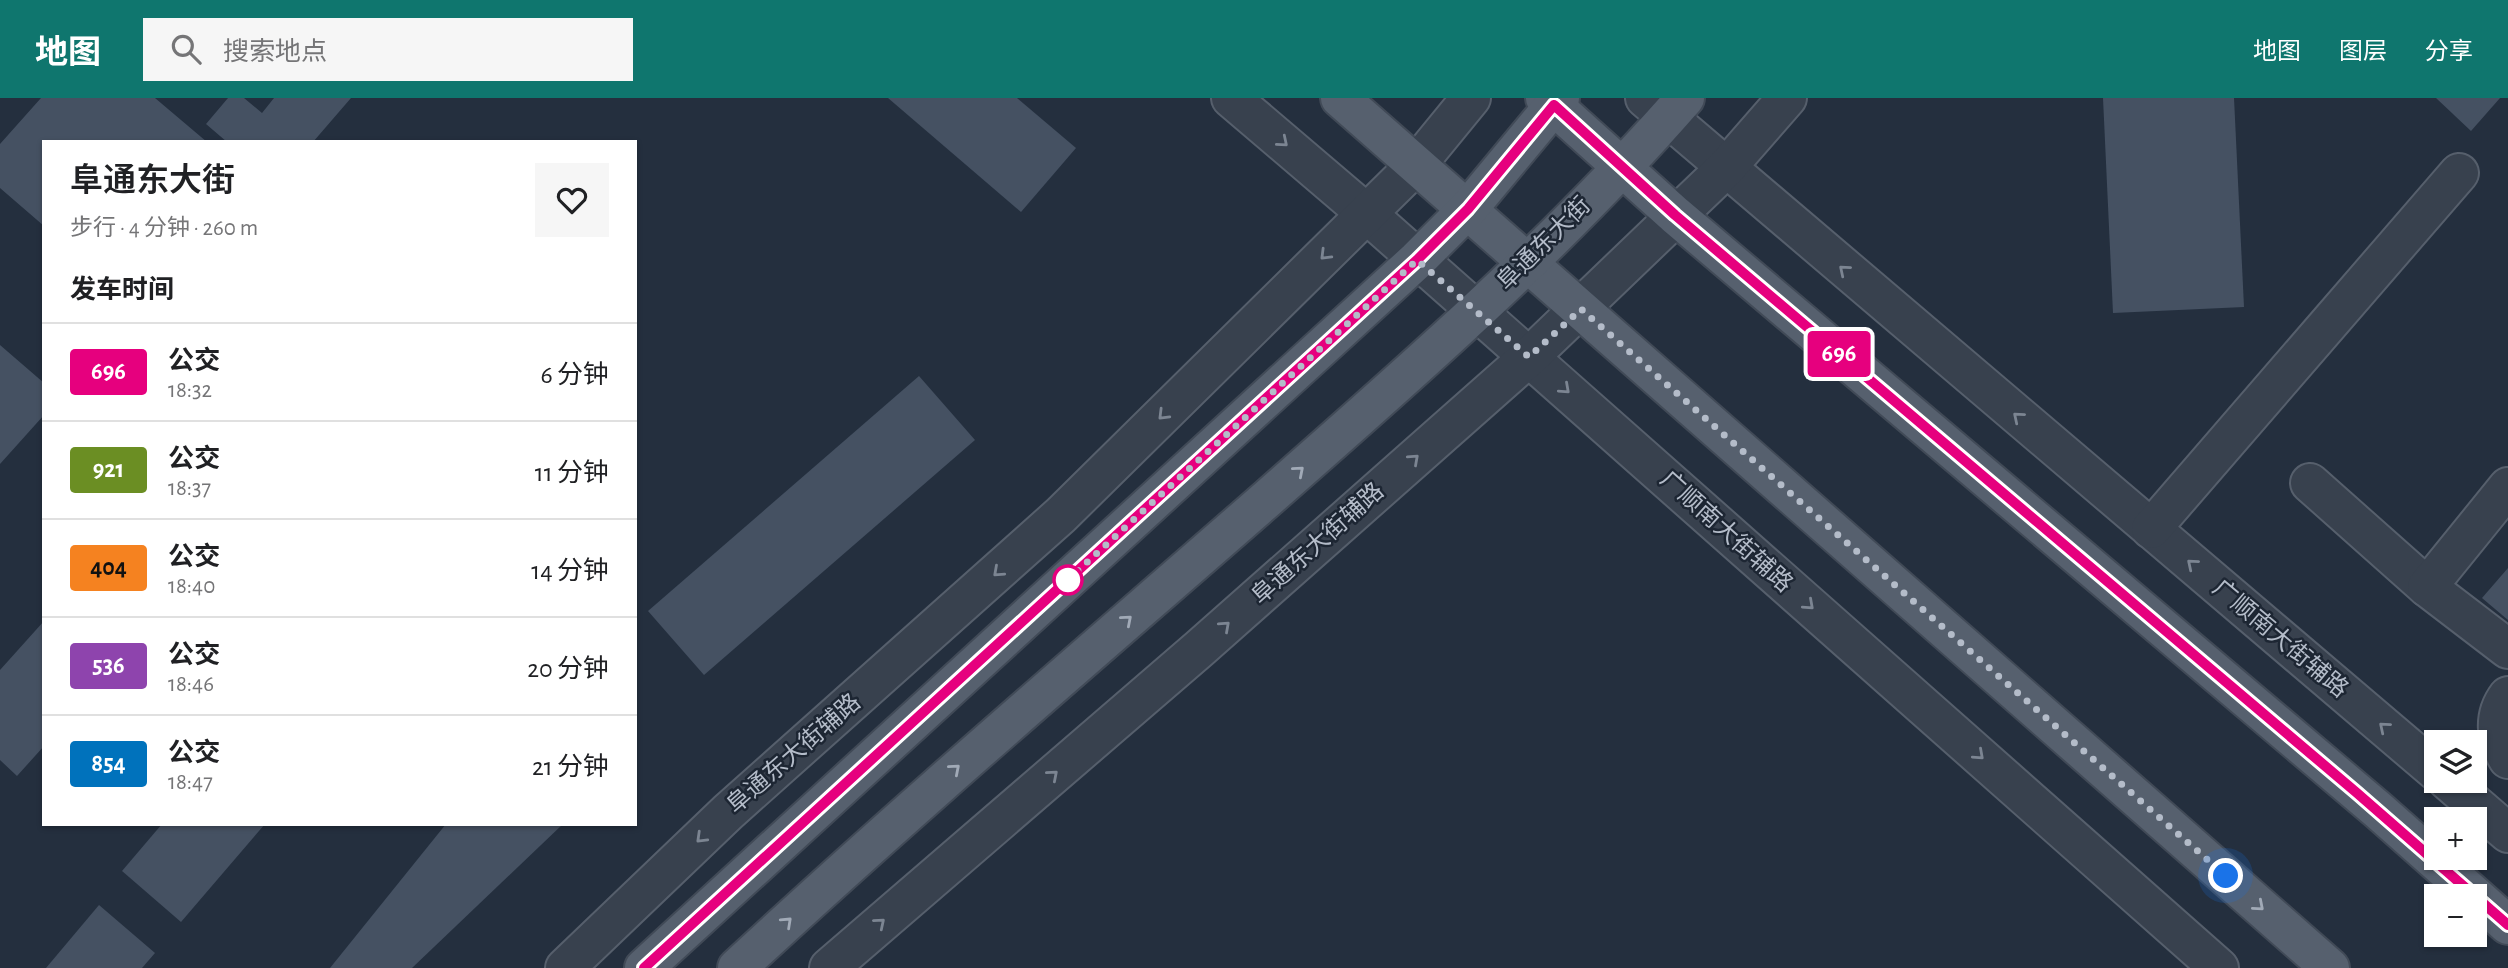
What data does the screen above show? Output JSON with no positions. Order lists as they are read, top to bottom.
{
  "streets": {
    "main road": ["阜通东大街"],
    "street": ["广顺南大街辅路", "阜通东大街辅路"]
  },
  "crossings": [
    ["阜通东大街", "广顺南大街辅路"],
    ["广顺南大街辅路", "阜通东大街辅路"]
  ],
  "lines": ["bus line 696"],
  "page": {
    "header": "地图",
    "search": "搜索地点",
    "nav": ["地图", "图层", "分享"],
    "on_map": "696",
    "heading": [
      ["阜通东大街", "步行 · 4 分钟 · 260 m"],
      "发车时间"
    ],
    "list": [
      {
        "mark": "696",
        "name": "公交",
        "note": "18:32",
        "value": "6 分钟"
      },
      {
        "mark": "921",
        "name": "公交",
        "note": "18:37",
        "value": "11 分钟"
      },
      {
        "mark": "404",
        "name": "公交",
        "note": "18:40",
        "value": "14 分钟"
      },
      {
        "mark": "536",
        "name": "公交",
        "note": "18:46",
        "value": "20 分钟"
      },
      {
        "mark": "854",
        "name": "公交",
        "note": "18:47",
        "value": "21 分钟"
      }
    ],
    "map_buttons": ["+", "−"]
  }
}
